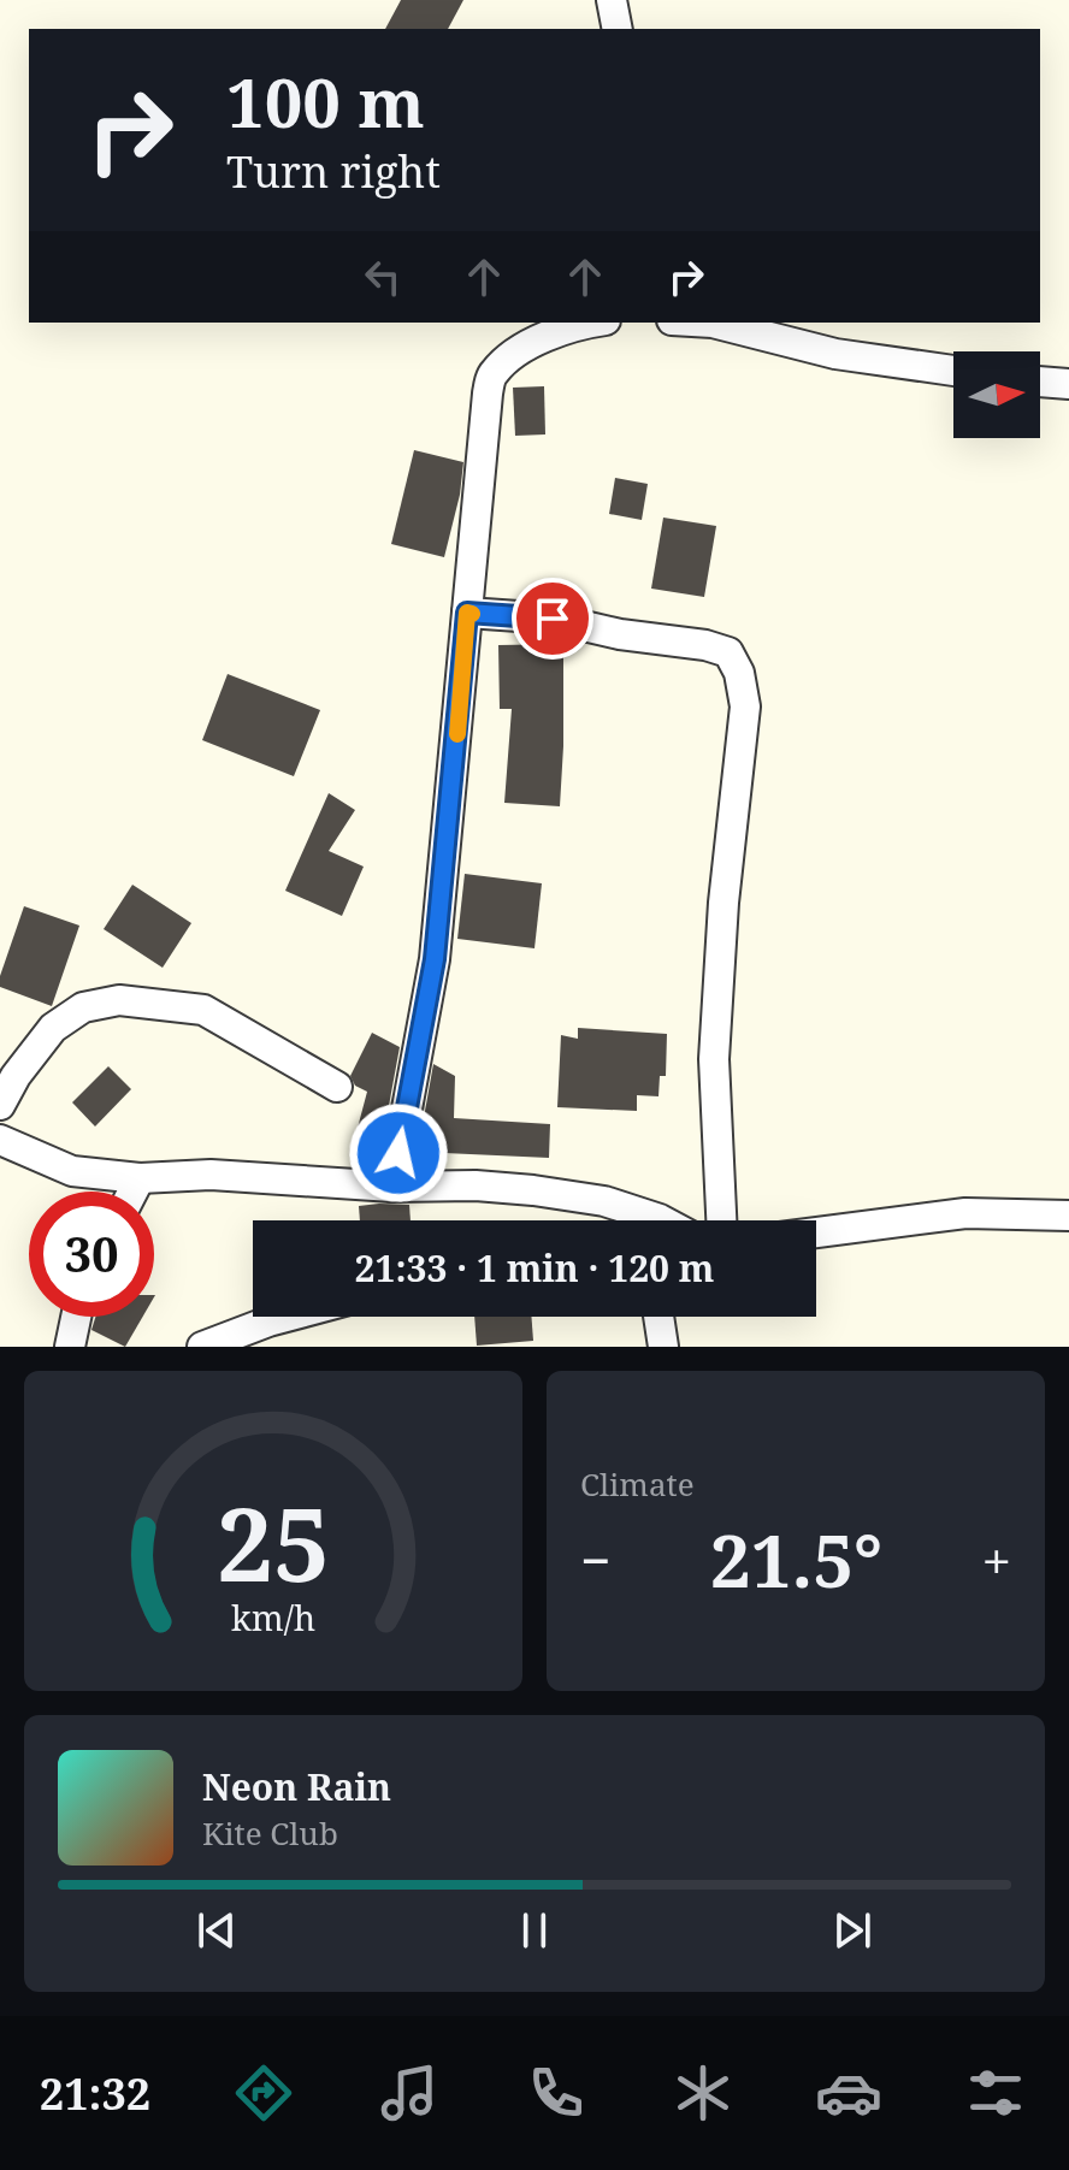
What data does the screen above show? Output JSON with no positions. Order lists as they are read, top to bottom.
{
  "north": "right",
  "page": {
    "turn": ["100 m", "Turn right"],
    "limit": "30",
    "trip": "21:33 · 1 min · 120 m",
    "tile": "Climate",
    "heat": ["−", "21.5°", "+"],
    "song": ["Neon Rain", "Kite Club"],
    "tabs": "21:32",
    "gauge": ["25", "km/h"]
  }
}
